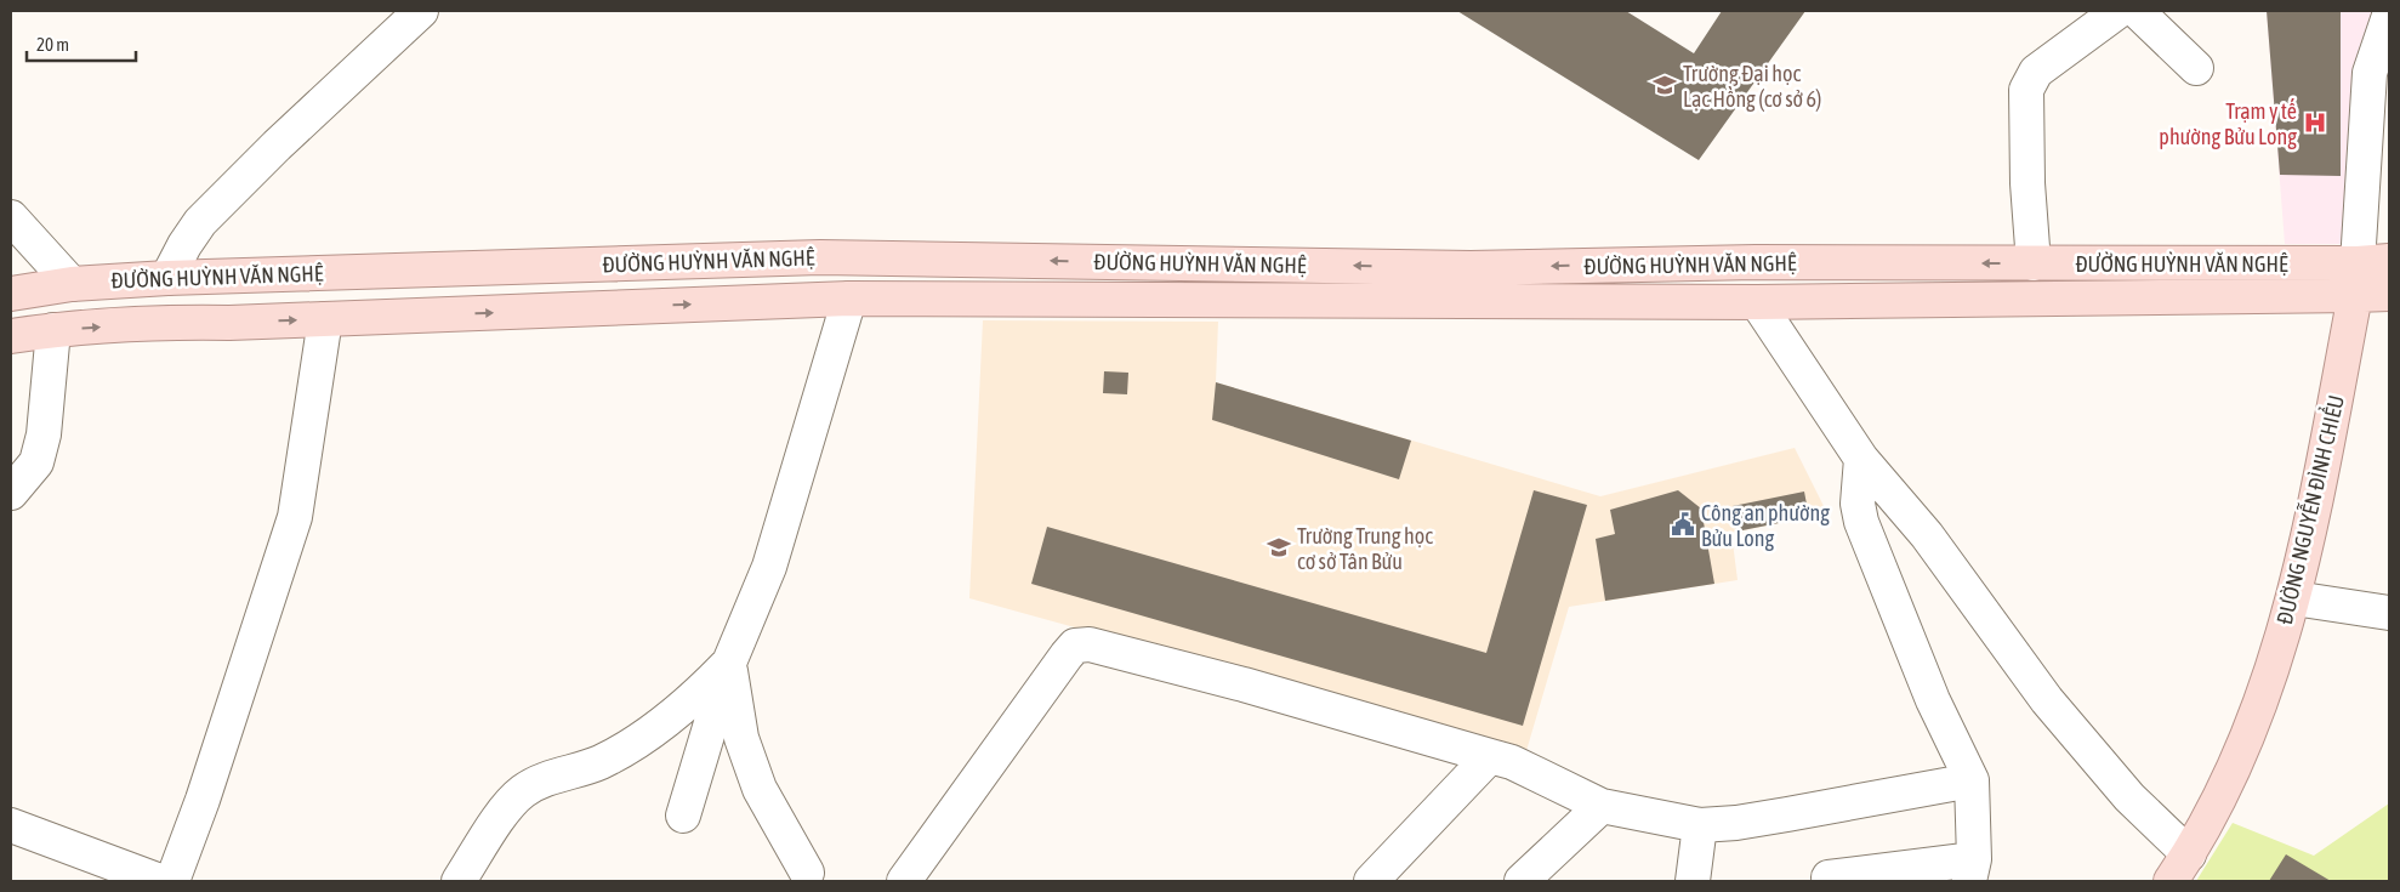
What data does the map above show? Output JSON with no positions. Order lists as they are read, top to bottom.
{
  "streets": {
    "main road": ["ĐƯỜNG HUỲNH VĂN NGHỆ", "ĐƯỜNG NGUYỄN ĐÌNH CHIỂU"]
  },
  "crossings": [
    ["ĐƯỜNG HUỲNH VĂN NGHỆ", "ĐƯỜNG NGUYỄN ĐÌNH CHIỂU"]
  ],
  "places": {
    "school or university": ["Trường Đại học Lạc Hồng (cơ sở 6)", "Trường Trung học cơ sở Tân Bửu"],
    "hospital": ["Trạm y tế phường Bửu Long"],
    "public building": ["Công an phường Bửu Long"]
  },
  "scale_bar": "20 m"
}
